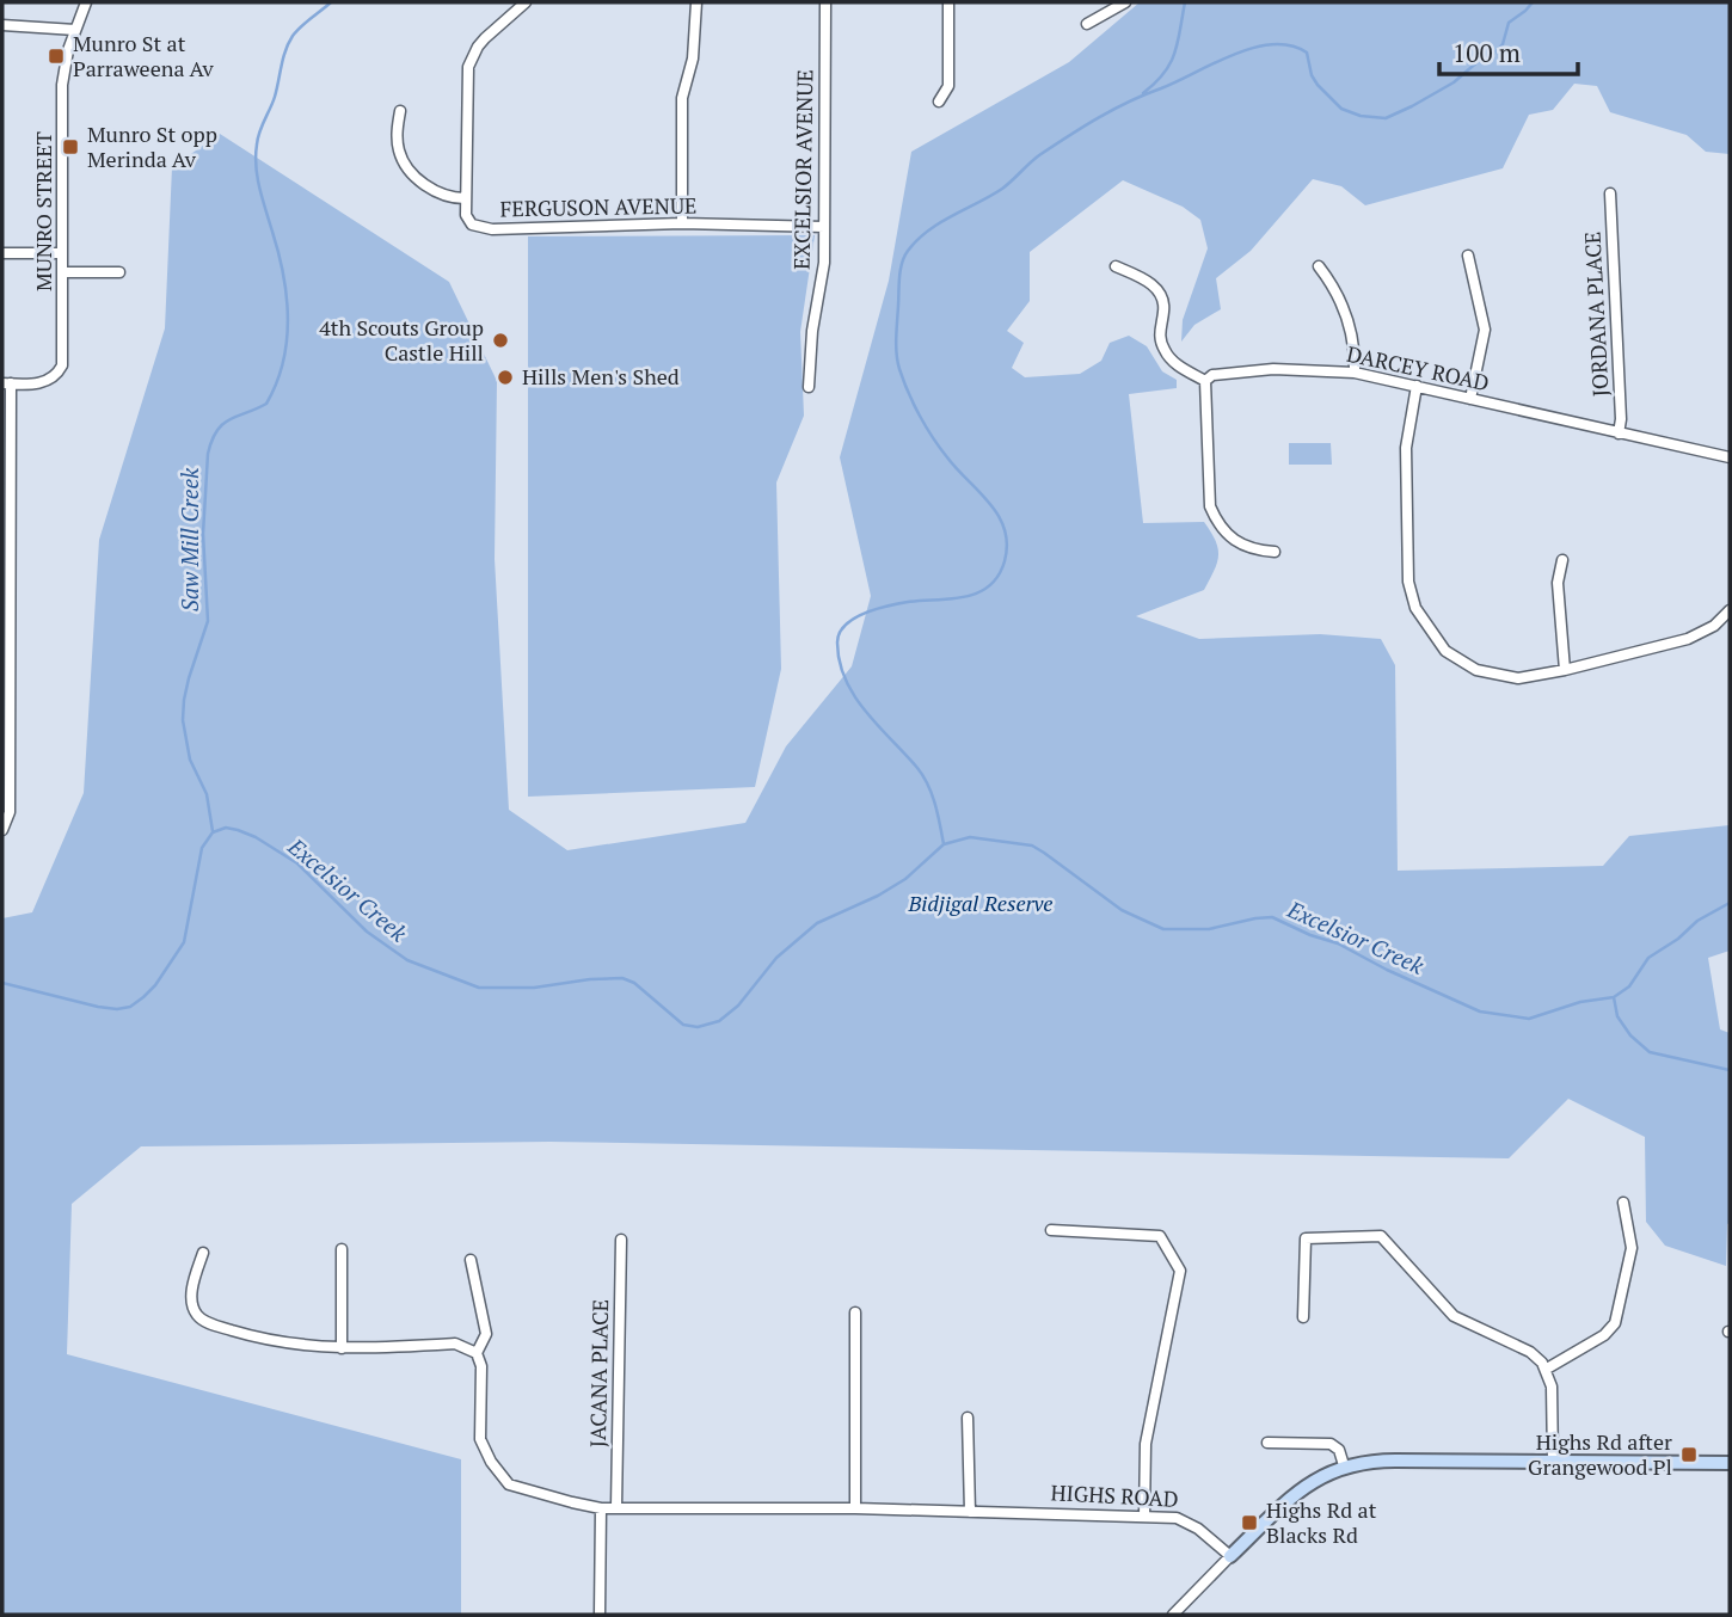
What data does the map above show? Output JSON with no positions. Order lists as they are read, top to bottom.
{
  "streets": {
    "street": [
      "EXCELSIOR AVENUE",
      "FERGUSON AVENUE",
      "MUNRO STREET",
      "JORDANA PLACE",
      "DARCEY ROAD",
      "JACANA PLACE",
      "HIGHS ROAD"
    ]
  },
  "crossings": [
    ["EXCELSIOR AVENUE", "FERGUSON AVENUE"],
    ["JORDANA PLACE", "DARCEY ROAD"],
    ["JACANA PLACE", "HIGHS ROAD"]
  ],
  "water": ["Saw Mill Creek", "Excelsior Creek"],
  "parks": ["Bidjigal Reserve"],
  "places": {
    "transit": [
      "Munro St at Parraweena Av",
      "Munro St opp Merinda Av",
      "Highs Rd after Grangewood Pl",
      "Highs Rd at Blacks Rd"
    ],
    "other": ["4th Scouts Group Castle Hill", "Hills Men's Shed"]
  },
  "scale_bar": "100 m"
}
